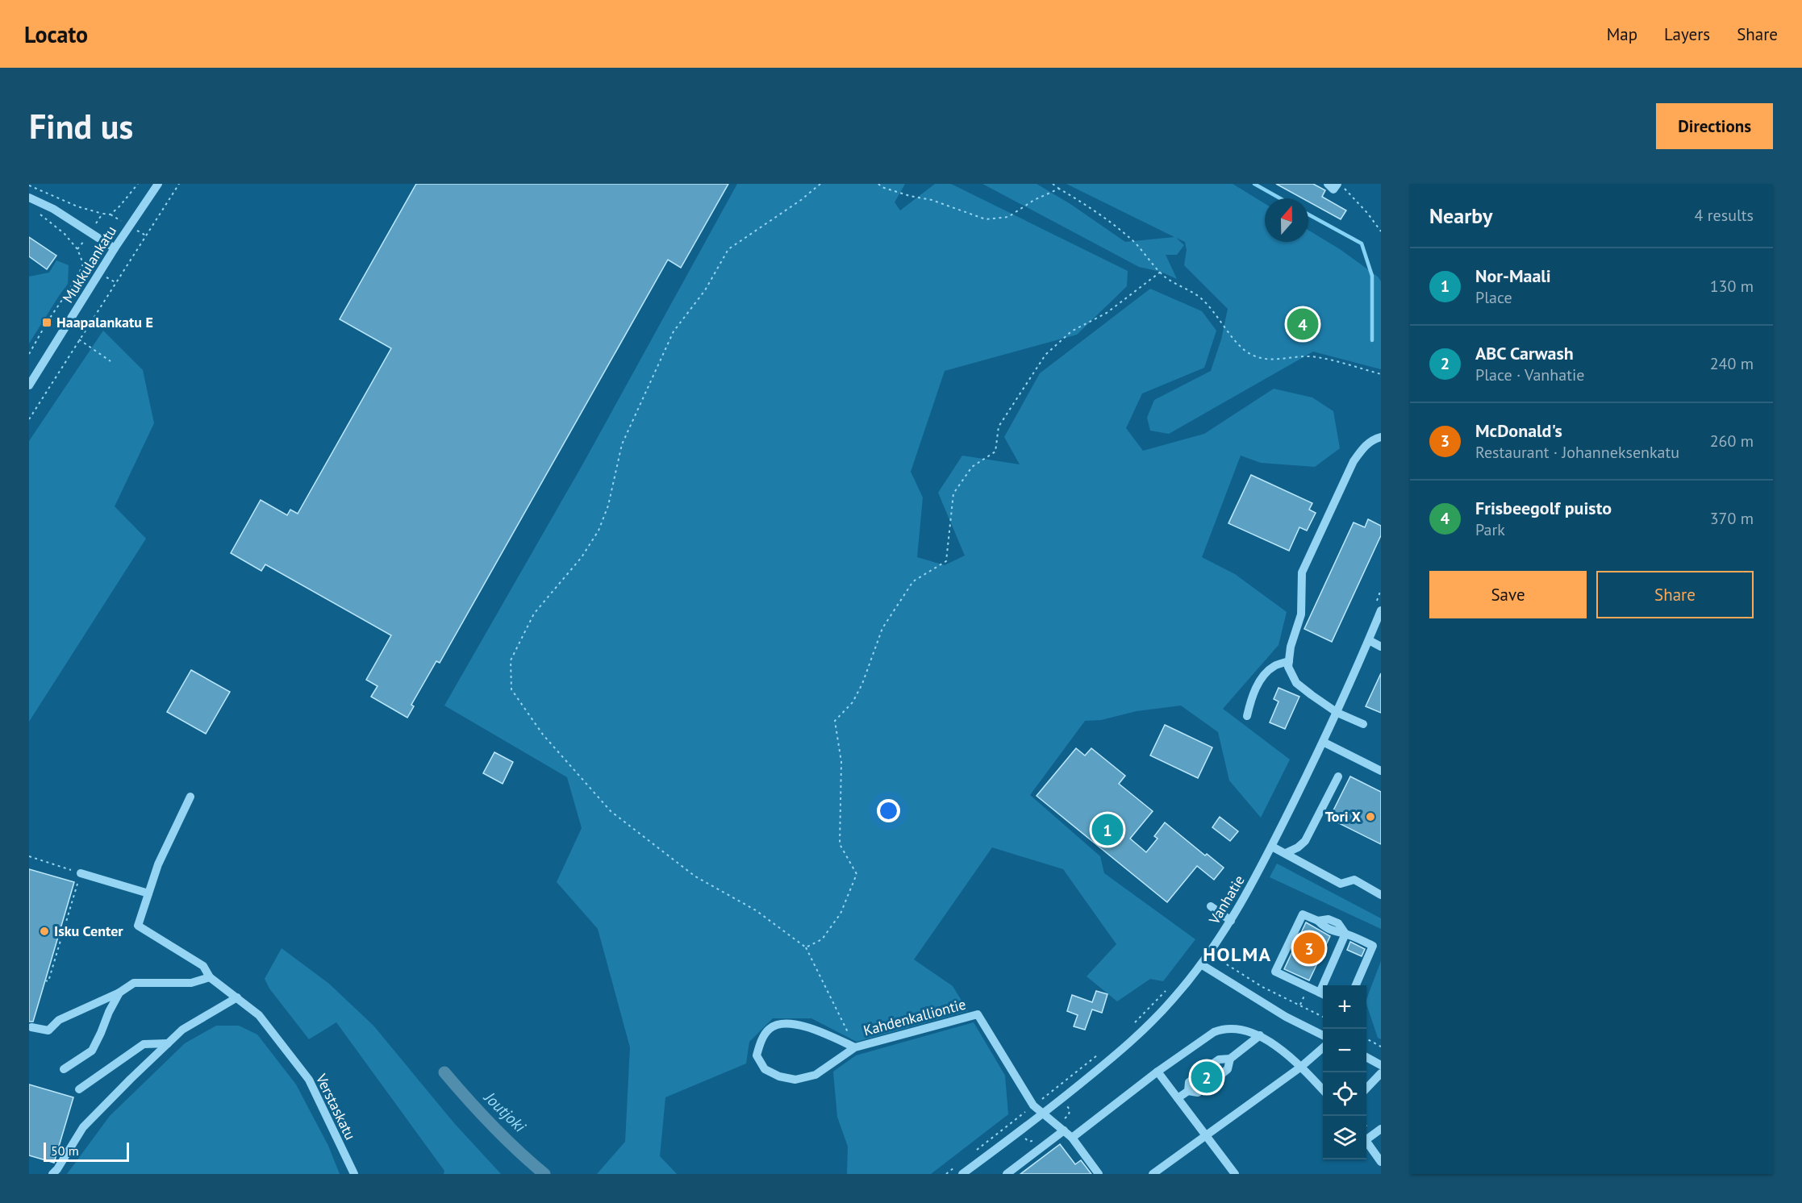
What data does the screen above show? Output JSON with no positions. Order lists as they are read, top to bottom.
{
  "streets": {
    "street": [
      "Mukkulankatu",
      "Vanhatie",
      "Kahdenkalliontie",
      "Verstaskatu"
    ]
  },
  "crossings": [
    ["Vanhatie", "Kahdenkalliontie"]
  ],
  "districts": ["HOLMA"],
  "water": ["Joutjoki"],
  "places": {
    "transit": ["Haapalankatu E"],
    "other": ["Tori X", "Isku Center"]
  },
  "scale_bar": "50 m",
  "north": "top",
  "page": {
    "header": "Locato",
    "nav": ["Map", "Layers", "Share"],
    "buttons": [
      "Directions",
      ["Save", "Share"]
    ],
    "title": "Find us",
    "heading": ["Nearby", "4 results"],
    "list": [
      {
        "mark": "1",
        "name": "Nor-Maali",
        "note": "Place",
        "value": "130 m"
      },
      {
        "mark": "2",
        "name": "ABC Carwash",
        "note": "Place · Vanhatie",
        "value": "240 m"
      },
      {
        "mark": "3",
        "name": "McDonald's",
        "note": "Restaurant · Johanneksenkatu",
        "value": "260 m"
      },
      {
        "mark": "4",
        "name": "Frisbeegolf puisto",
        "note": "Park",
        "value": "370 m"
      }
    ],
    "pins": [
      "4",
      "1",
      "3",
      "2"
    ],
    "map_buttons": ["+", "−"],
    "scale": "50 m"
  }
}
